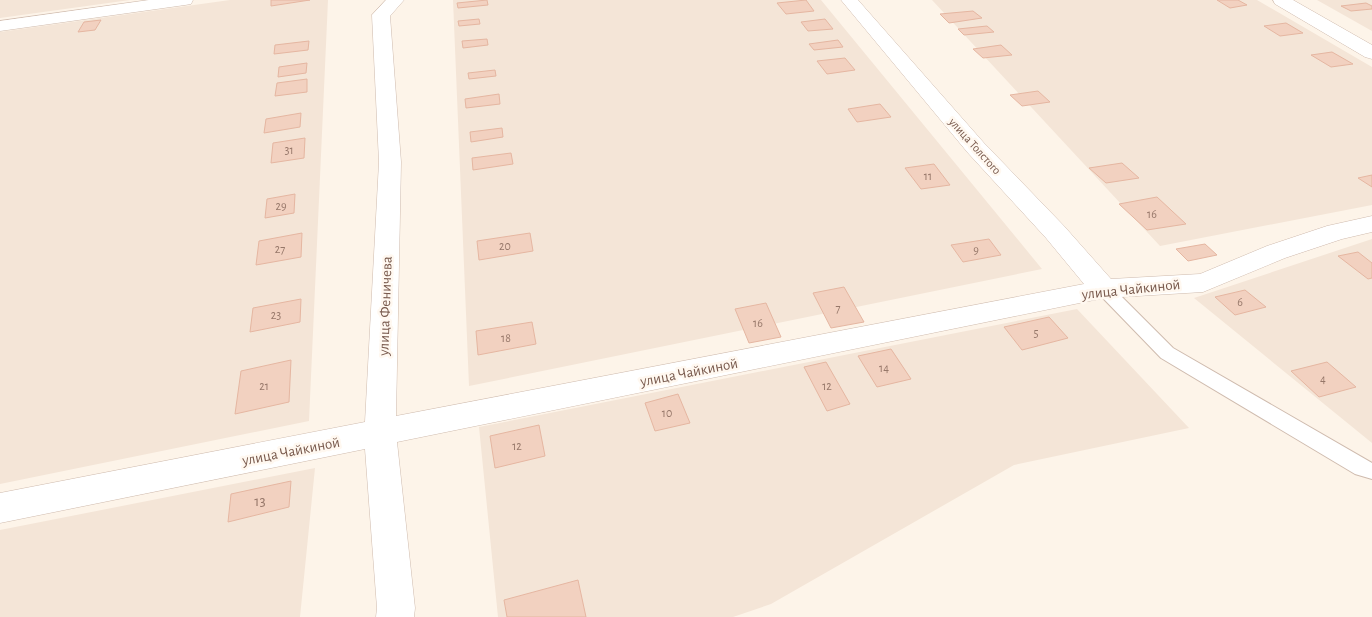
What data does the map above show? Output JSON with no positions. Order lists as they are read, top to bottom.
{
  "streets": {
    "street": ["улица Толстого", "улица Чайкиной", "улица Феничева"]
  },
  "crossings": [
    ["улица Толстого", "улица Чайкиной"],
    ["улица Чайкиной", "улица Феничева"]
  ],
  "house_numbers": [
    "31",
    "11",
    "29",
    "16",
    "20",
    "27",
    "9",
    "6",
    "7",
    "23",
    "16",
    "5",
    "18",
    "14",
    "4",
    "21",
    "12",
    "10",
    "12",
    "13"
  ]
}
